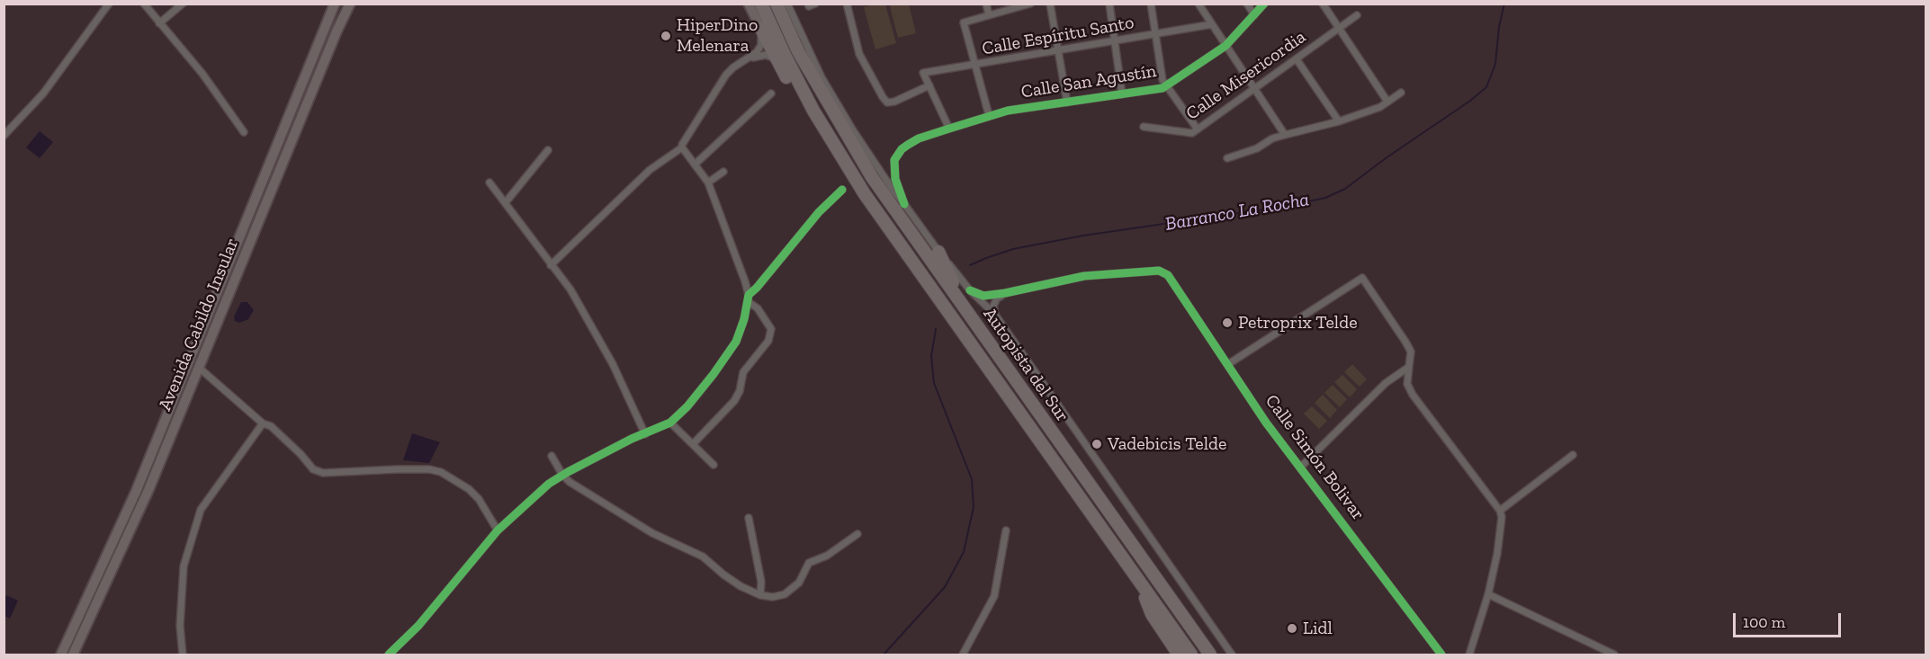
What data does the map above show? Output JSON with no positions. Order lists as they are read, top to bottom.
{
  "streets": {
    "highway": ["Autopista del Sur"],
    "main road": ["Avenida Cabildo Insular"],
    "street": [
      "Calle Espíritu Santo",
      "Calle Misericordia",
      "Calle San Agustín",
      "Calle Simón Bolivar"
    ]
  },
  "water": ["Barranco La Rocha"],
  "places": [
    "HiperDino Melenara",
    "Petroprix Telde",
    "Vadebicis Telde",
    "Lidl"
  ],
  "scale_bar": "100 m"
}
